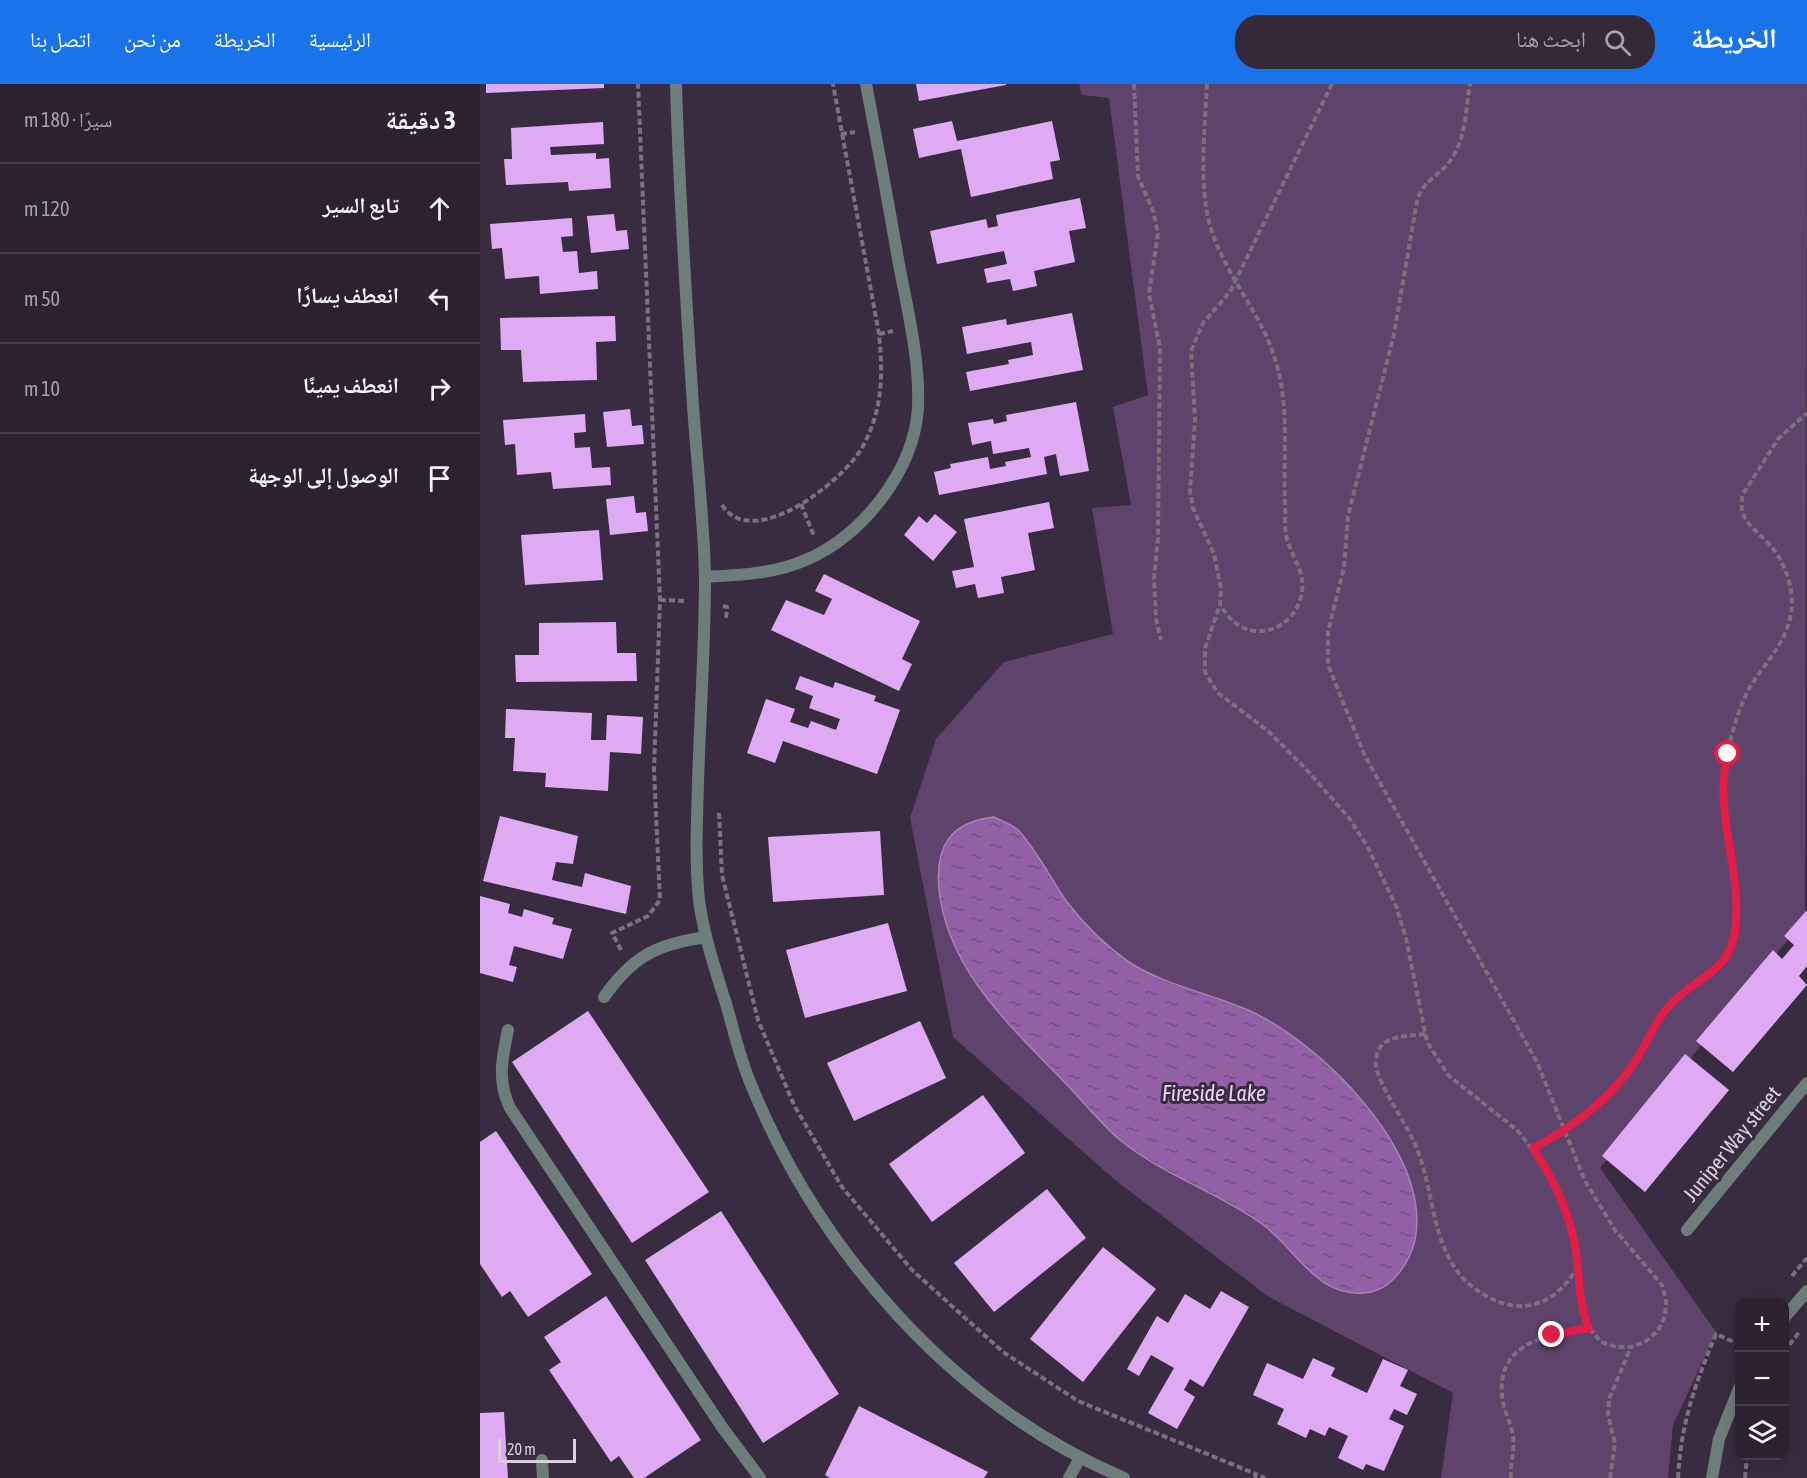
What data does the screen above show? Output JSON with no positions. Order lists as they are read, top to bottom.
{
  "streets": {
    "street": ["Juniper Way street"]
  },
  "water": ["Fireside Lake"],
  "scale_bar": "20 m",
  "page": {
    "header": "الخريطة",
    "search": "ابحث هنا",
    "nav": [
      "الرئيسية",
      "الخريطة",
      "من نحن",
      "اتصل بنا"
    ],
    "heading": ["3 دقيقة", "سيرًا · 180 m"],
    "list": [
      ["تابع السير", "120 m"],
      ["انعطف يسارًا", "50 m"],
      ["انعطف يمينًا", "10 m"],
      "الوصول إلى الوجهة"
    ],
    "map_buttons": ["+", "−"],
    "scale": "20 m"
  }
}
